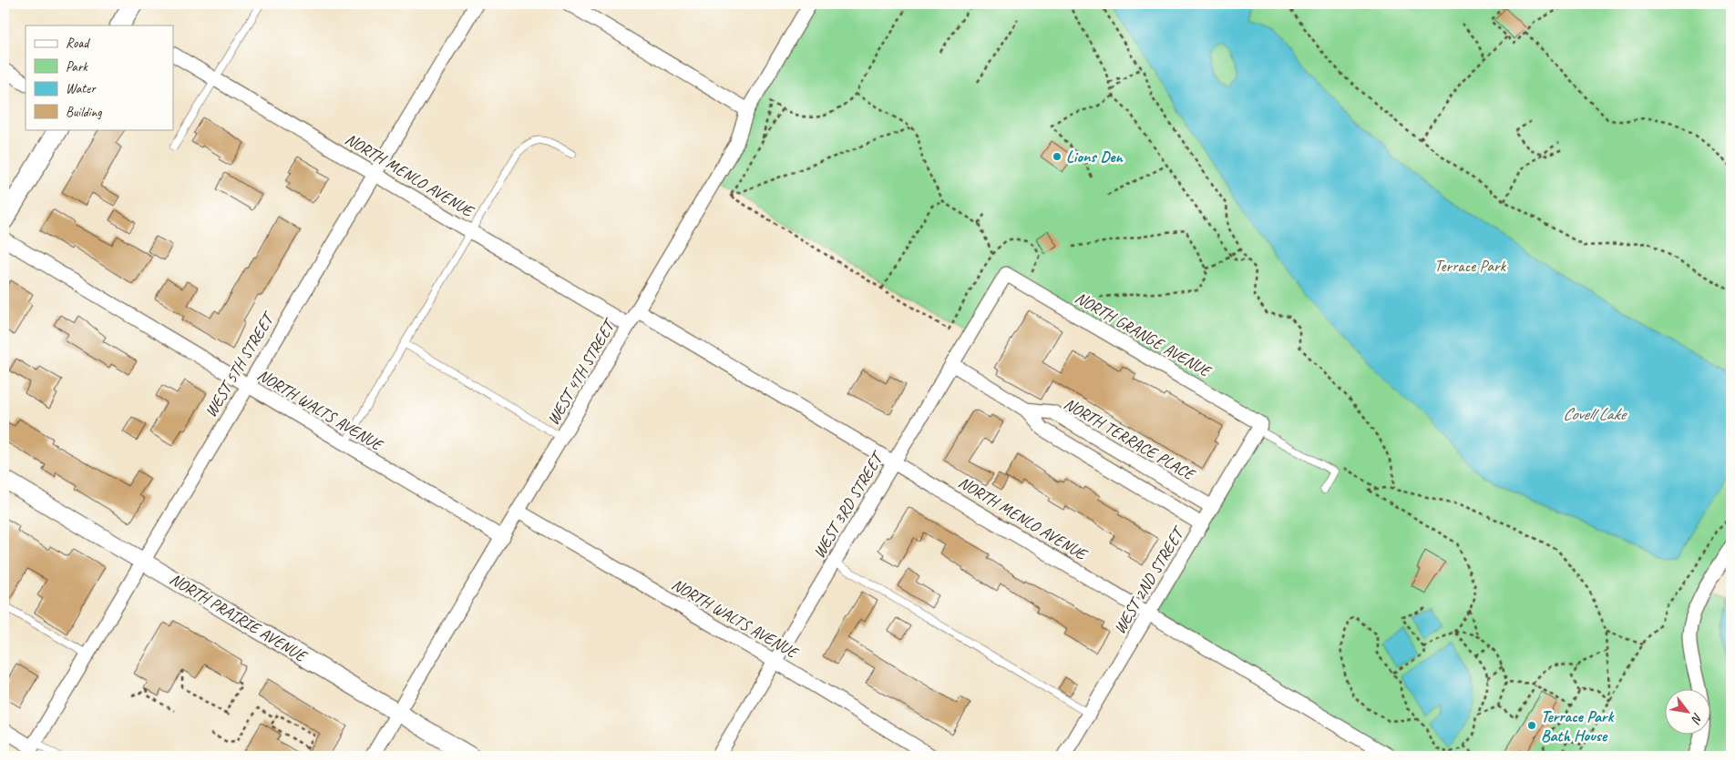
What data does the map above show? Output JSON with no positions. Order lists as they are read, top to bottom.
{
  "streets": {
    "street": [
      "NORTH MENLO AVENUE",
      "NORTH GRANGE AVENUE",
      "WEST 5TH STREET",
      "WEST 4TH STREET",
      "NORTH WALTS AVENUE",
      "NORTH TERRACE PLACE",
      "WEST 3RD STREET",
      "WEST 2ND STREET",
      "NORTH PRAIRIE AVENUE"
    ]
  },
  "crossings": [
    ["NORTH MENLO AVENUE", "WEST 5TH STREET"],
    ["NORTH MENLO AVENUE", "WEST 4TH STREET"],
    ["NORTH MENLO AVENUE", "WEST 3RD STREET"],
    ["NORTH MENLO AVENUE", "WEST 2ND STREET"],
    ["NORTH GRANGE AVENUE", "WEST 3RD STREET"],
    ["NORTH GRANGE AVENUE", "WEST 2ND STREET"],
    ["WEST 5TH STREET", "NORTH WALTS AVENUE"],
    ["WEST 5TH STREET", "NORTH PRAIRIE AVENUE"],
    ["WEST 4TH STREET", "NORTH WALTS AVENUE"],
    ["WEST 4TH STREET", "NORTH PRAIRIE AVENUE"],
    ["NORTH WALTS AVENUE", "WEST 3RD STREET"],
    ["NORTH TERRACE PLACE", "WEST 3RD STREET"],
    ["NORTH TERRACE PLACE", "WEST 2ND STREET"]
  ],
  "water": ["Covell Lake"],
  "parks": ["Terrace Park"],
  "places": ["Lions Den", "Terrace Park Bath House"],
  "legend": [
    "Road",
    "Park",
    "Water",
    "Building"
  ],
  "north": "bottom right"
}
